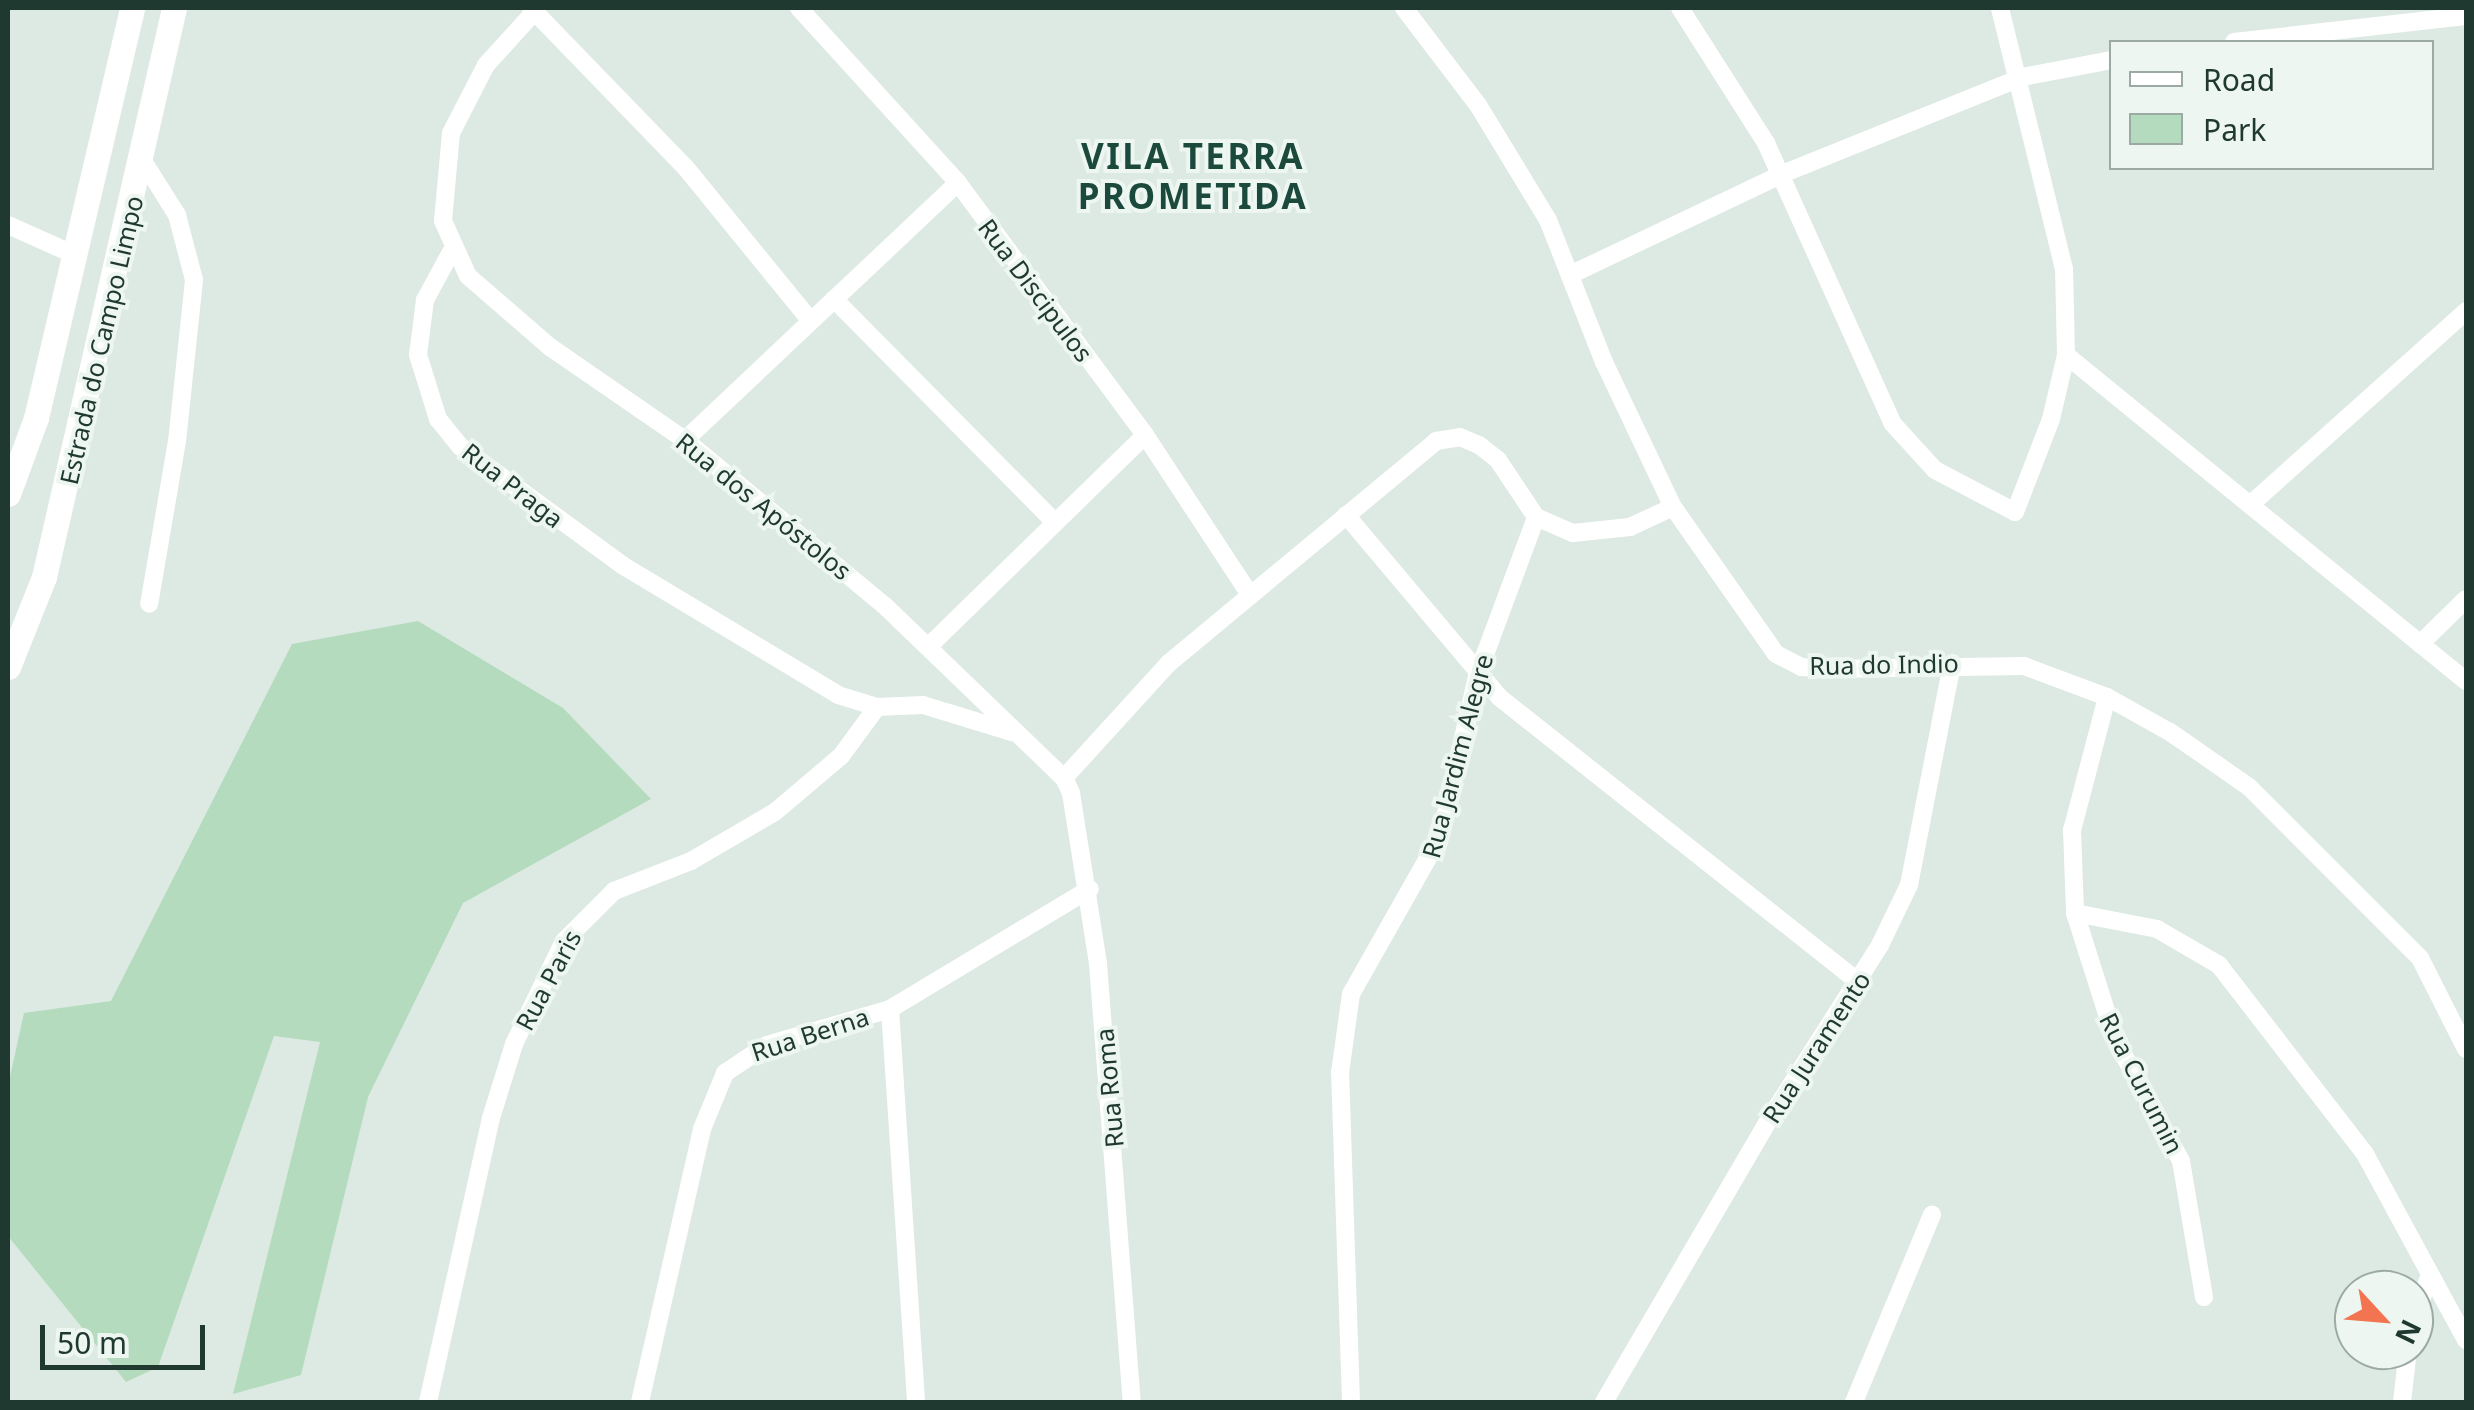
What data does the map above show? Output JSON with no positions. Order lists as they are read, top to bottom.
{
  "streets": {
    "street": [
      "Rua Discipulos",
      "Estrada do Campo Limpo",
      "Rua Praga",
      "Rua dos Apóstolos",
      "Rua do Indio",
      "Rua Jardim Alegre",
      "Rua Paris",
      "Rua Berna",
      "Rua Juramento",
      "Rua Curumin",
      "Rua Roma"
    ]
  },
  "crossings": [
    ["Rua Praga", "Rua dos Apóstolos"],
    ["Rua Praga", "Rua Paris"],
    ["Rua dos Apóstolos", "Rua Roma"],
    ["Rua do Indio", "Rua Juramento"],
    ["Rua do Indio", "Rua Curumin"],
    ["Rua Berna", "Rua Roma"]
  ],
  "districts": ["VILA TERRA PROMETIDA"],
  "legend": ["Road", "Park"],
  "scale_bar": "50 m",
  "north": "bottom right"
}
